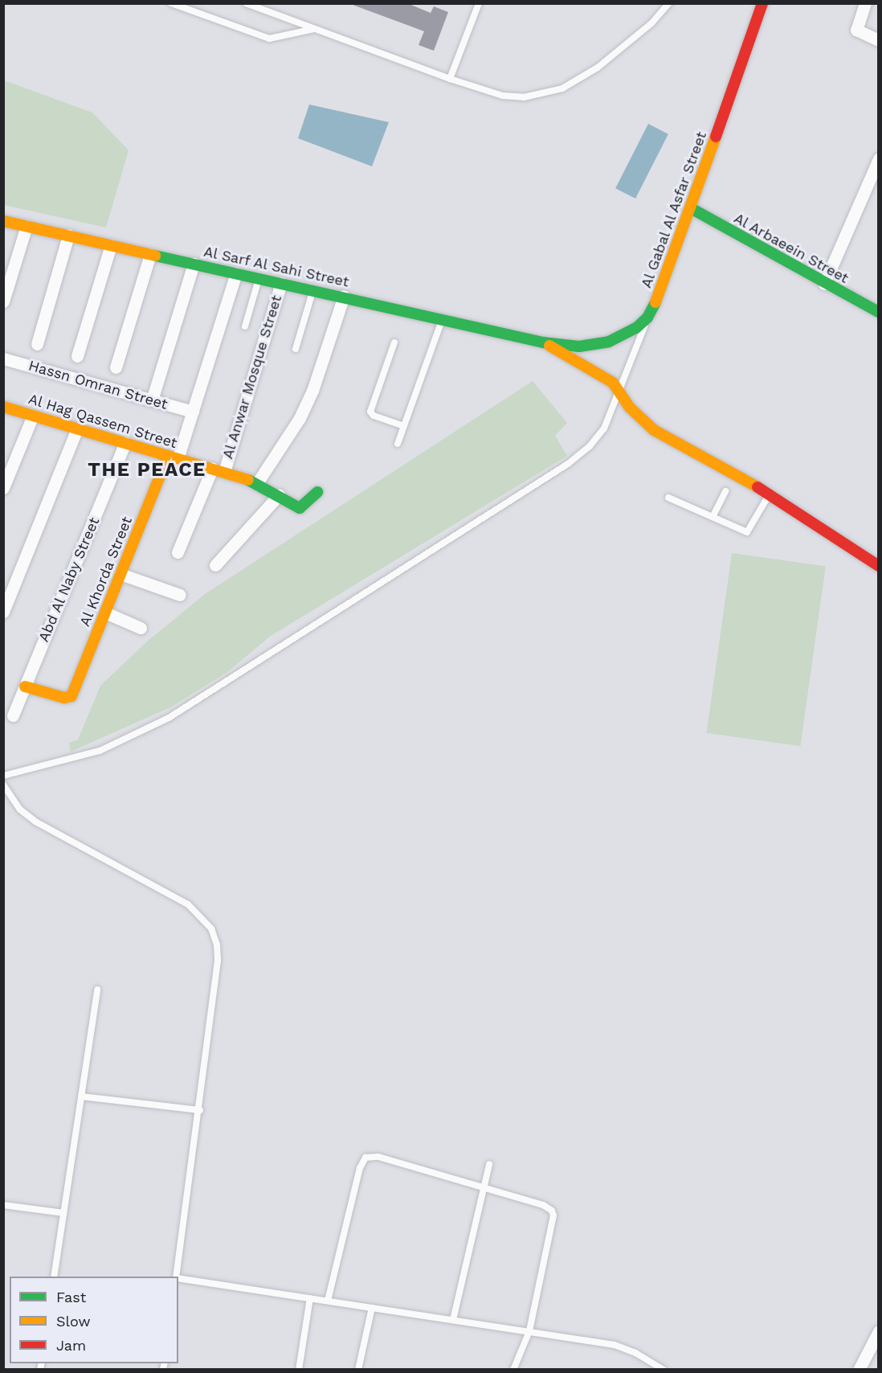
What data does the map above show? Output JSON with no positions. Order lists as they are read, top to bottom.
{
  "streets": {
    "street": [
      "Al Gabal Al Asfar Street",
      "Al Arbaeein Street",
      "Al Sarf Al Sahi Street",
      "Al Anwar Mosque Street",
      "Hassn Omran Street",
      "Al Hag Qassem Street",
      "Al Khorda Street",
      "Abd Al Naby Street"
    ]
  },
  "crossings": [
    ["Al Gabal Al Asfar Street", "Al Arbaeein Street"],
    ["Al Gabal Al Asfar Street", "Al Sarf Al Sahi Street"],
    ["Al Sarf Al Sahi Street", "Al Anwar Mosque Street"],
    ["Al Anwar Mosque Street", "Al Hag Qassem Street"],
    ["Al Hag Qassem Street", "Al Khorda Street"],
    ["Al Hag Qassem Street", "Abd Al Naby Street"],
    ["Al Khorda Street", "Abd Al Naby Street"]
  ],
  "districts": ["THE PEACE"],
  "legend": ["Fast", "Slow", "Jam"]
}
